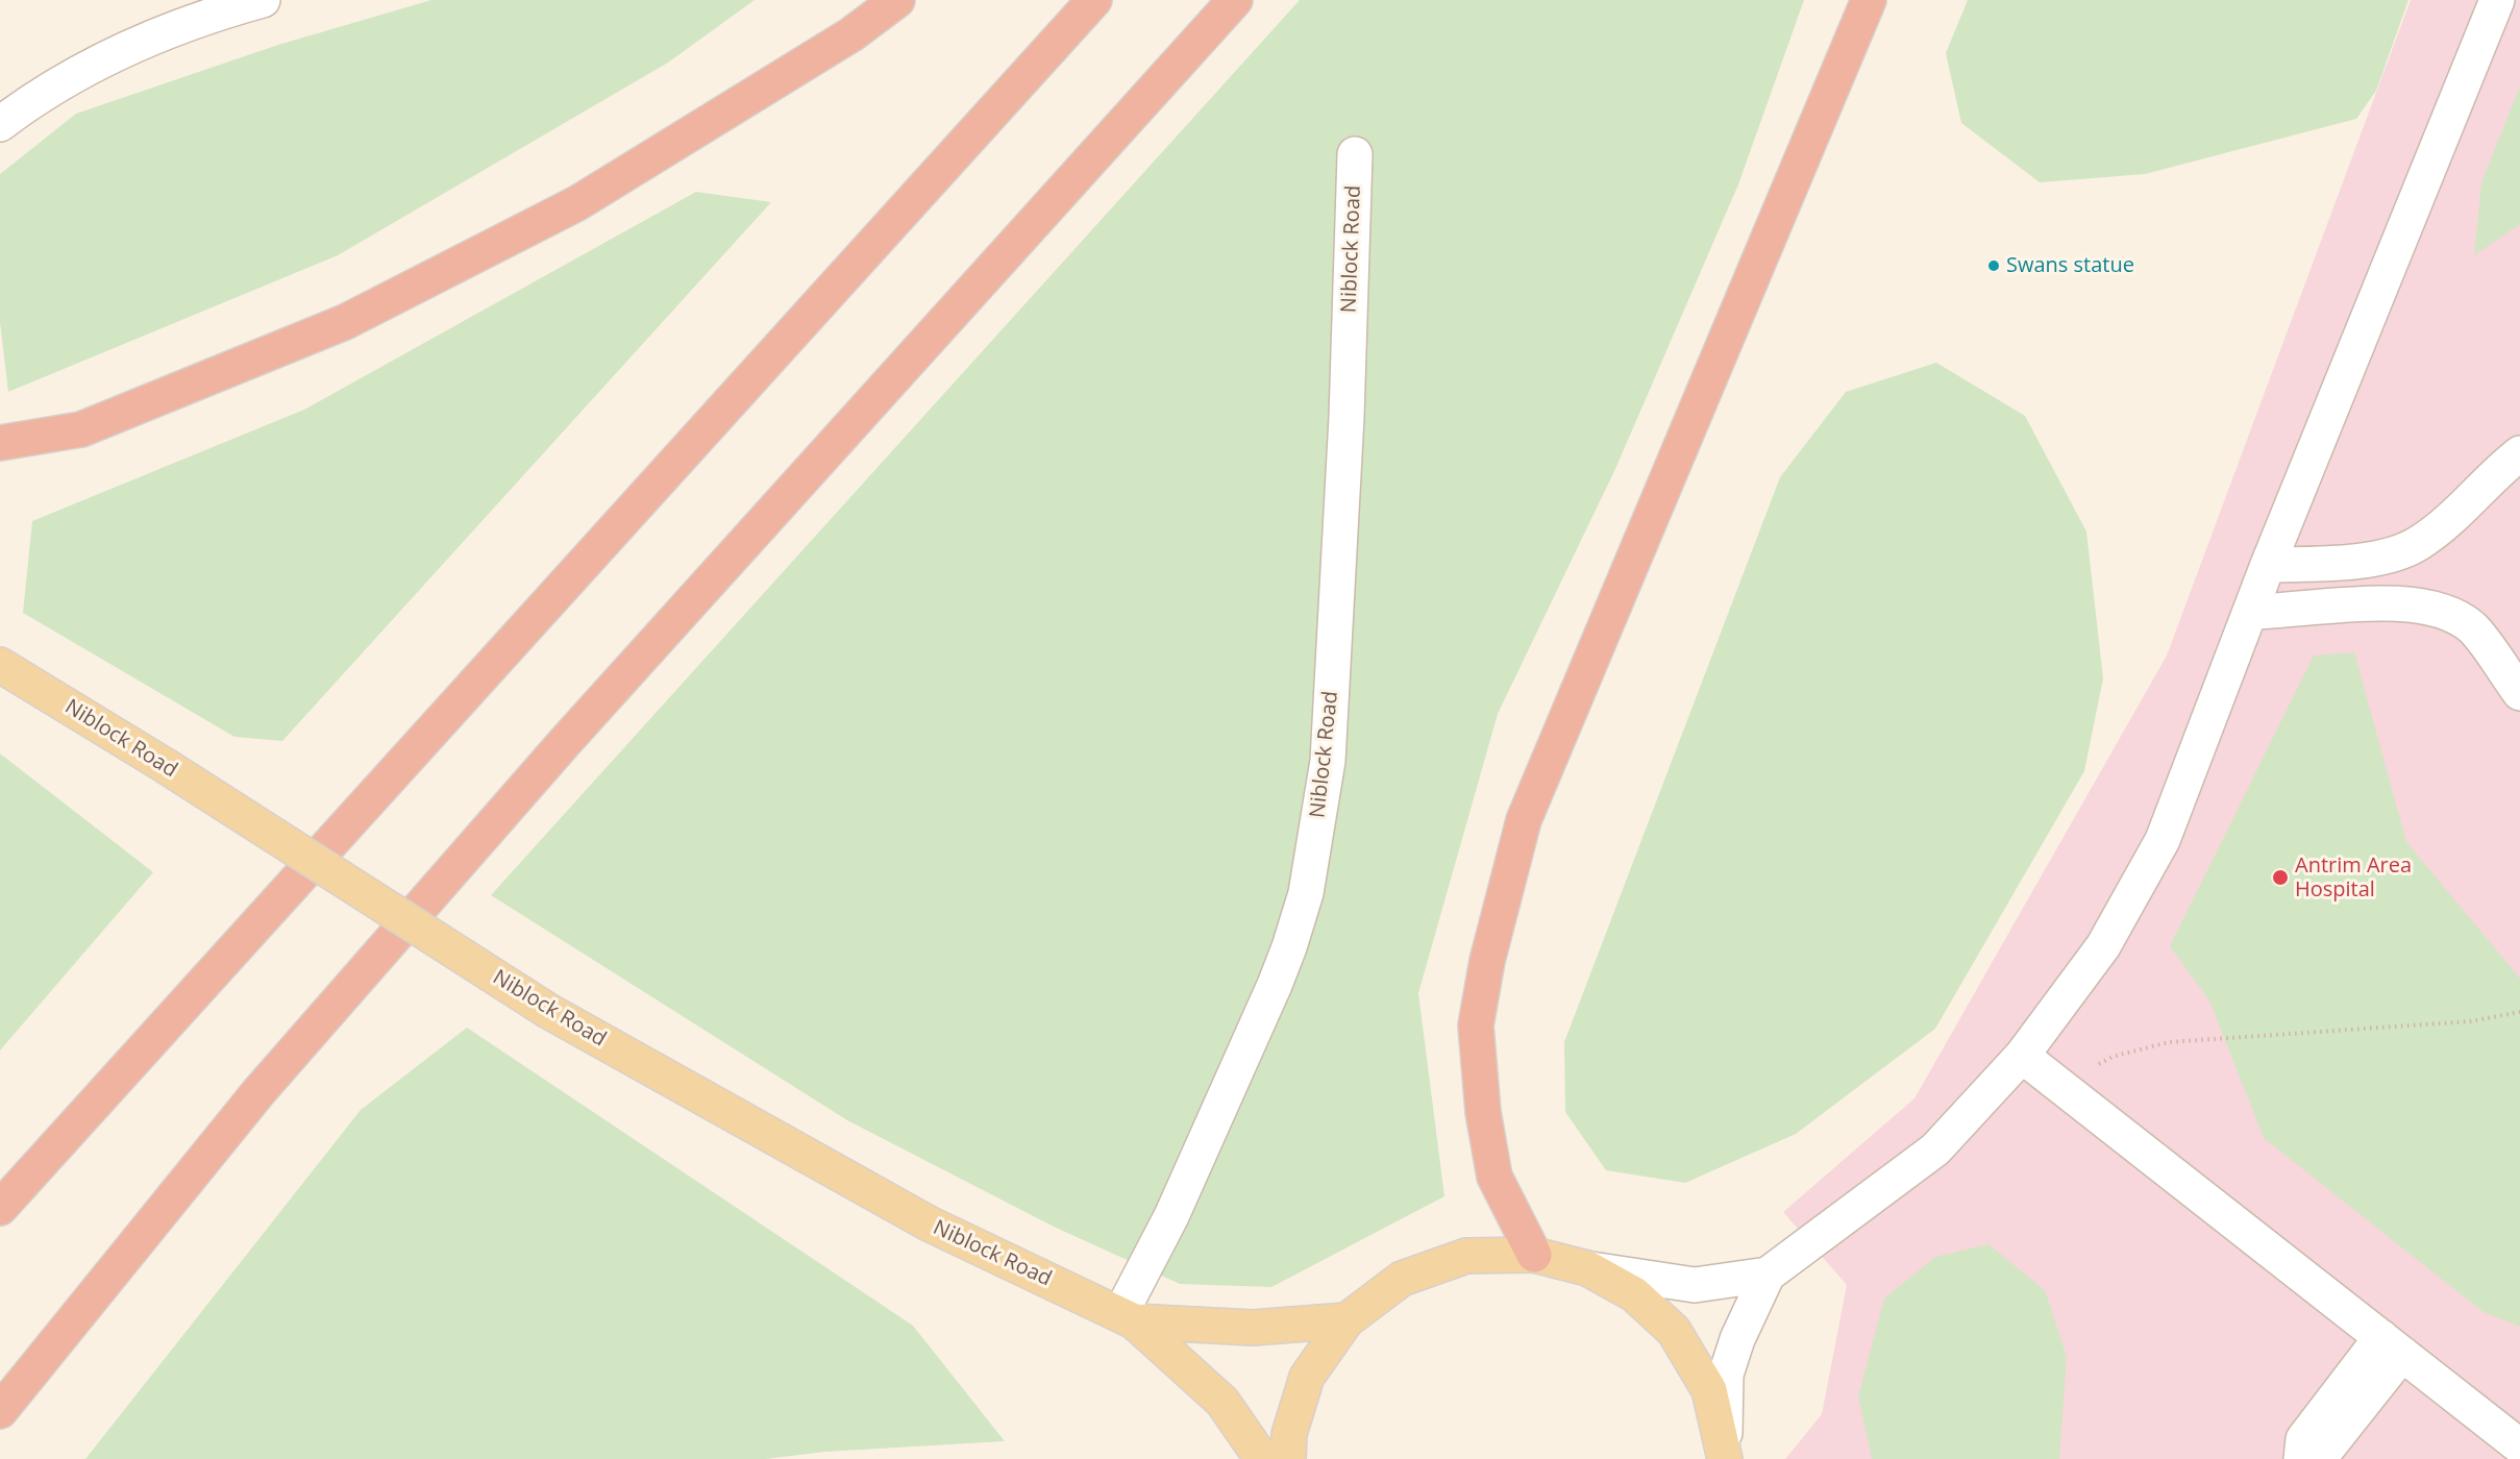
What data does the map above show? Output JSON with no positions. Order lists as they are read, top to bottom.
{
  "streets": {
    "main road": ["Niblock Road"]
  },
  "places": ["Swans statue", "Antrim Area Hospital"]
}
